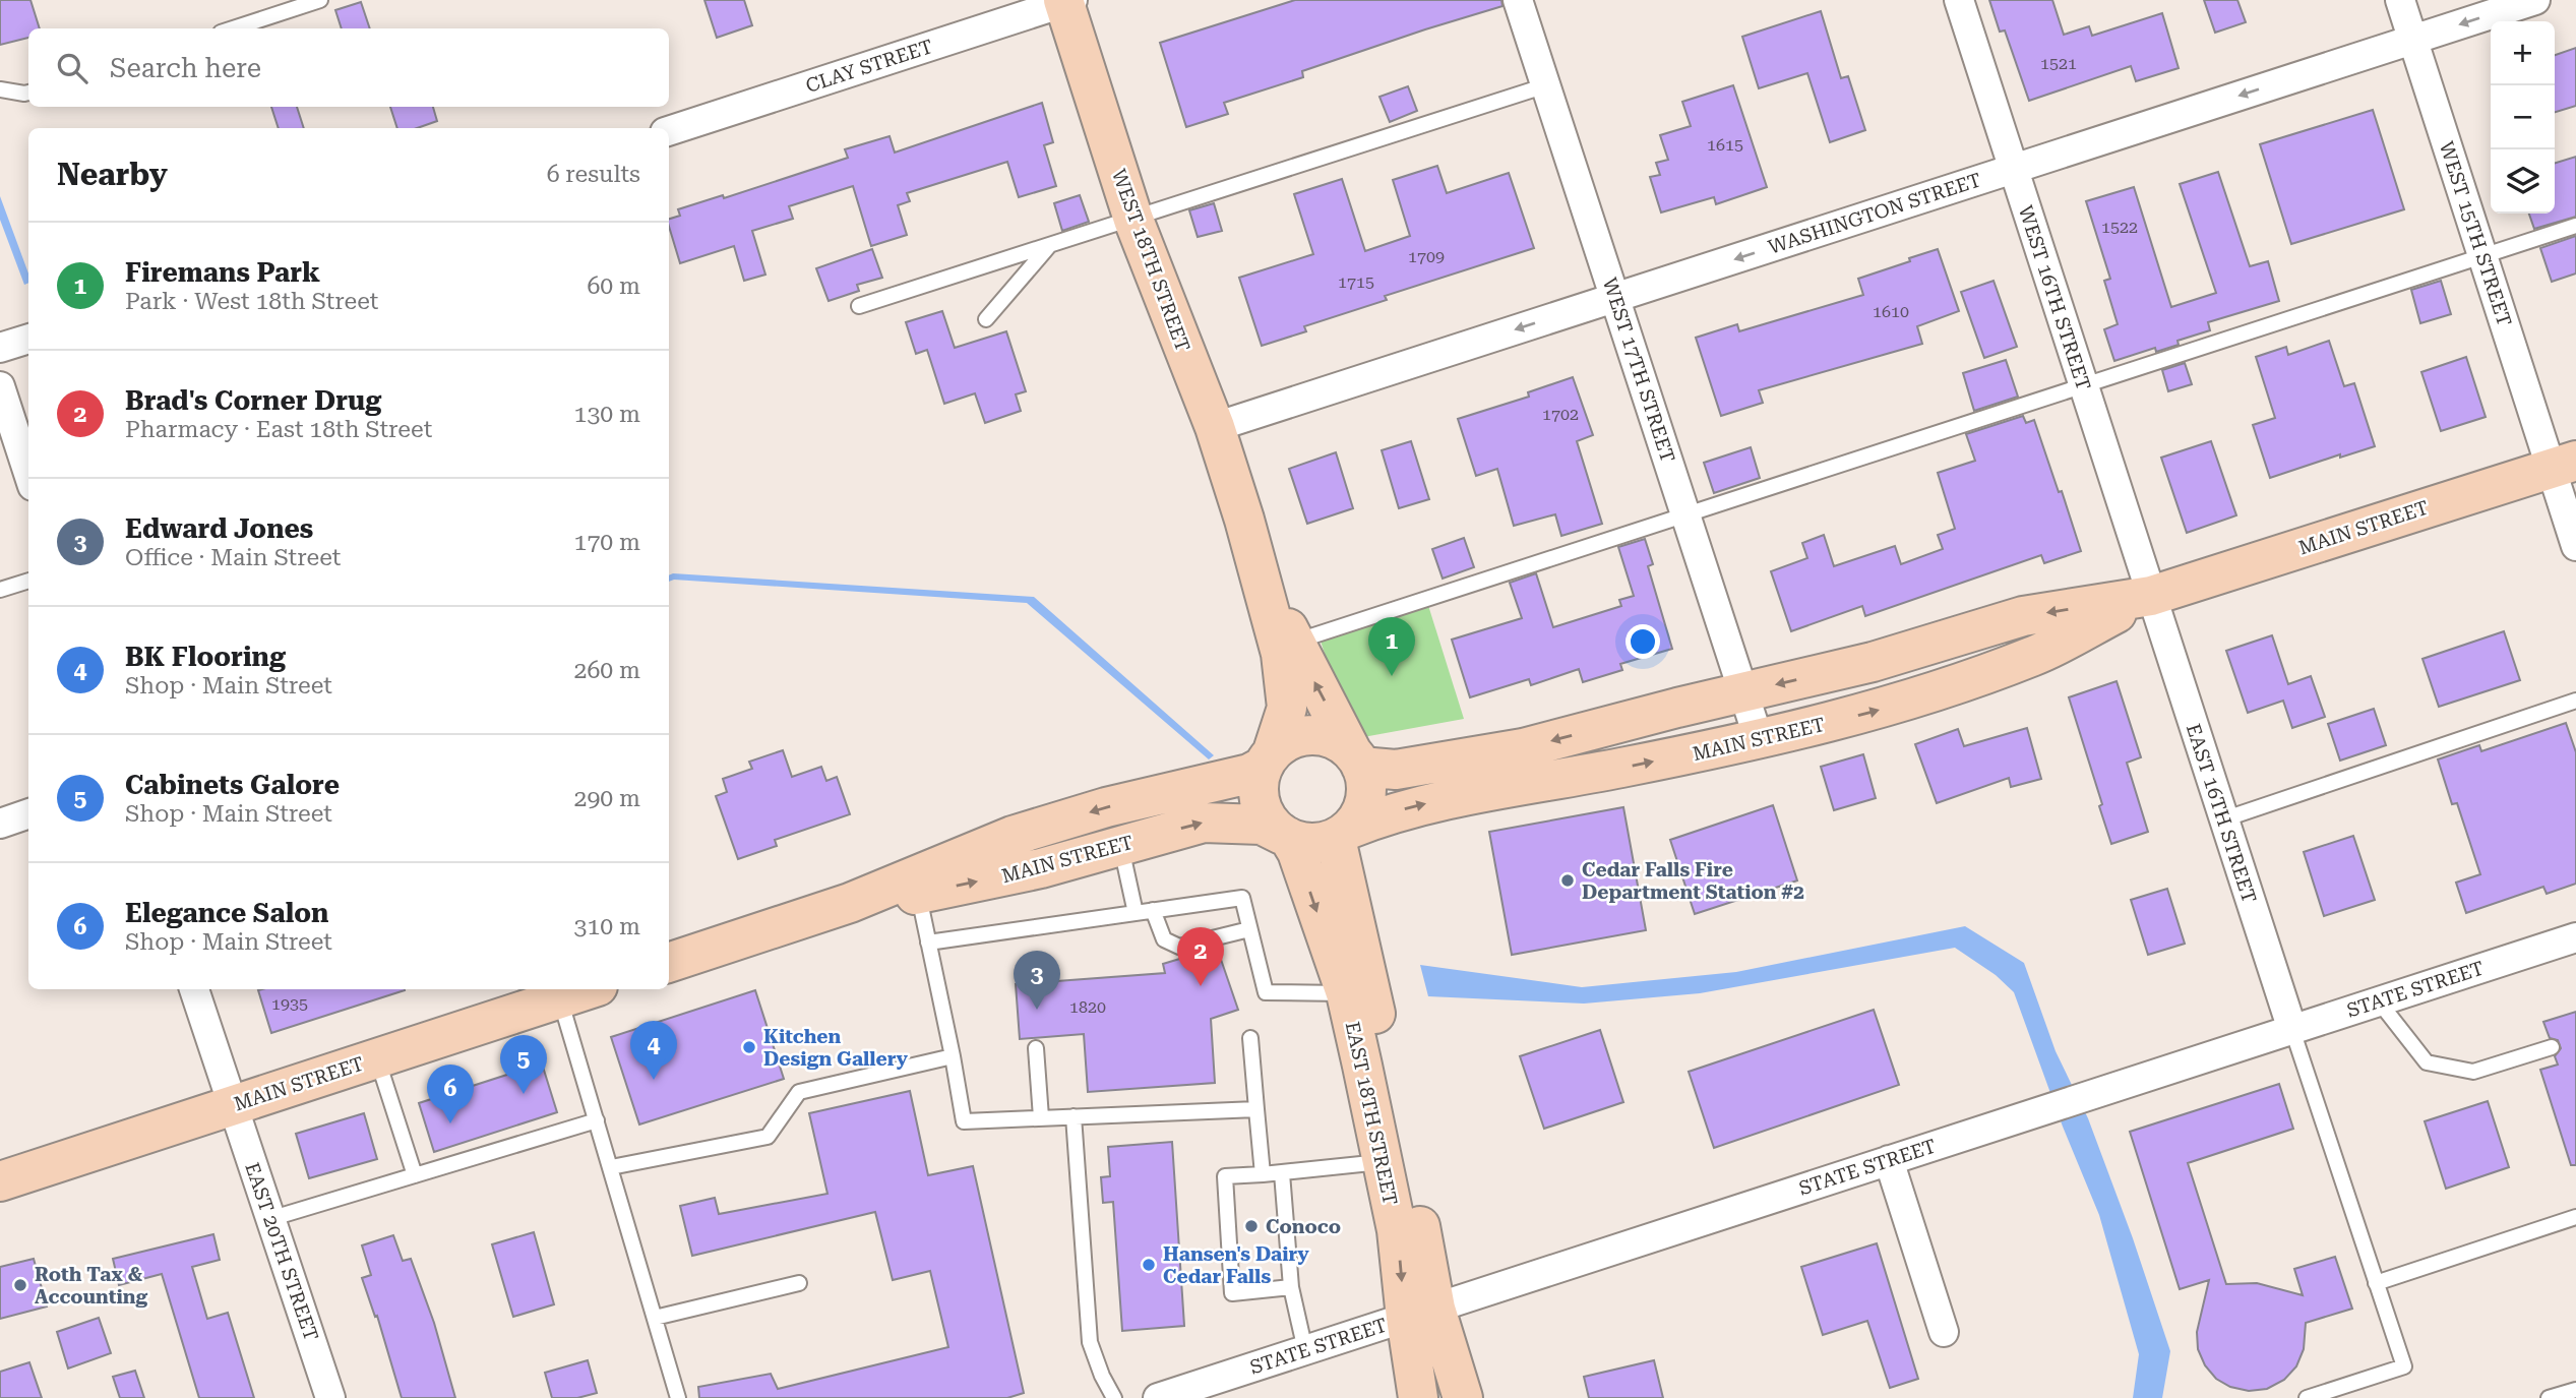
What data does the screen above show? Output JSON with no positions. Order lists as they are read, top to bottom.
{
  "streets": {
    "main road": ["WEST 18TH STREET", "MAIN STREET", "EAST 18TH STREET"],
    "street": [
      "CLAY STREET",
      "WASHINGTON STREET",
      "WEST 15TH STREET",
      "WEST 16TH STREET",
      "WEST 17TH STREET",
      "EAST 16TH STREET",
      "STATE STREET",
      "EAST 20TH STREET"
    ]
  },
  "crossings": [
    ["CLAY STREET", "WEST 18TH STREET"],
    ["WASHINGTON STREET", "WEST 15TH STREET"],
    ["WASHINGTON STREET", "WEST 18TH STREET"],
    ["WASHINGTON STREET", "WEST 16TH STREET"],
    ["WASHINGTON STREET", "WEST 17TH STREET"],
    ["WEST 15TH STREET", "MAIN STREET"],
    ["WEST 18TH STREET", "MAIN STREET"],
    ["WEST 18TH STREET", "EAST 18TH STREET"],
    ["WEST 16TH STREET", "MAIN STREET"],
    ["WEST 16TH STREET", "EAST 16TH STREET"],
    ["WEST 17TH STREET", "MAIN STREET"],
    ["MAIN STREET", "EAST 16TH STREET"],
    ["MAIN STREET", "EAST 18TH STREET"],
    ["MAIN STREET", "EAST 20TH STREET"],
    ["EAST 16TH STREET", "STATE STREET"],
    ["STATE STREET", "EAST 18TH STREET"]
  ],
  "one_way": ["WASHINGTON STREET"],
  "places": [
    "Cedar Falls Fire Department Station #2",
    "Kitchen Design Gallery",
    "Conoco",
    "Hansen's Dairy Cedar Falls",
    "Roth Tax & Accounting"
  ],
  "house_numbers": [
    "1521",
    "1615",
    "1522",
    "1709",
    "1715",
    "1610",
    "1702",
    "1935",
    "1820"
  ],
  "page": {
    "map_buttons": ["+", "−"],
    "search": "Search here",
    "heading": ["Nearby", "6 results"],
    "list": [
      {
        "mark": "1",
        "name": "Firemans Park",
        "note": "Park · West 18th Street",
        "value": "60 m"
      },
      {
        "mark": "2",
        "name": "Brad's Corner Drug",
        "note": "Pharmacy · East 18th Street",
        "value": "130 m"
      },
      {
        "mark": "3",
        "name": "Edward Jones",
        "note": "Office · Main Street",
        "value": "170 m"
      },
      {
        "mark": "4",
        "name": "BK Flooring",
        "note": "Shop · Main Street",
        "value": "260 m"
      },
      {
        "mark": "5",
        "name": "Cabinets Galore",
        "note": "Shop · Main Street",
        "value": "290 m"
      },
      {
        "mark": "6",
        "name": "Elegance Salon",
        "note": "Shop · Main Street",
        "value": "310 m"
      }
    ],
    "pins": [
      "1",
      "2",
      "3",
      "4",
      "5",
      "6"
    ]
  }
}
